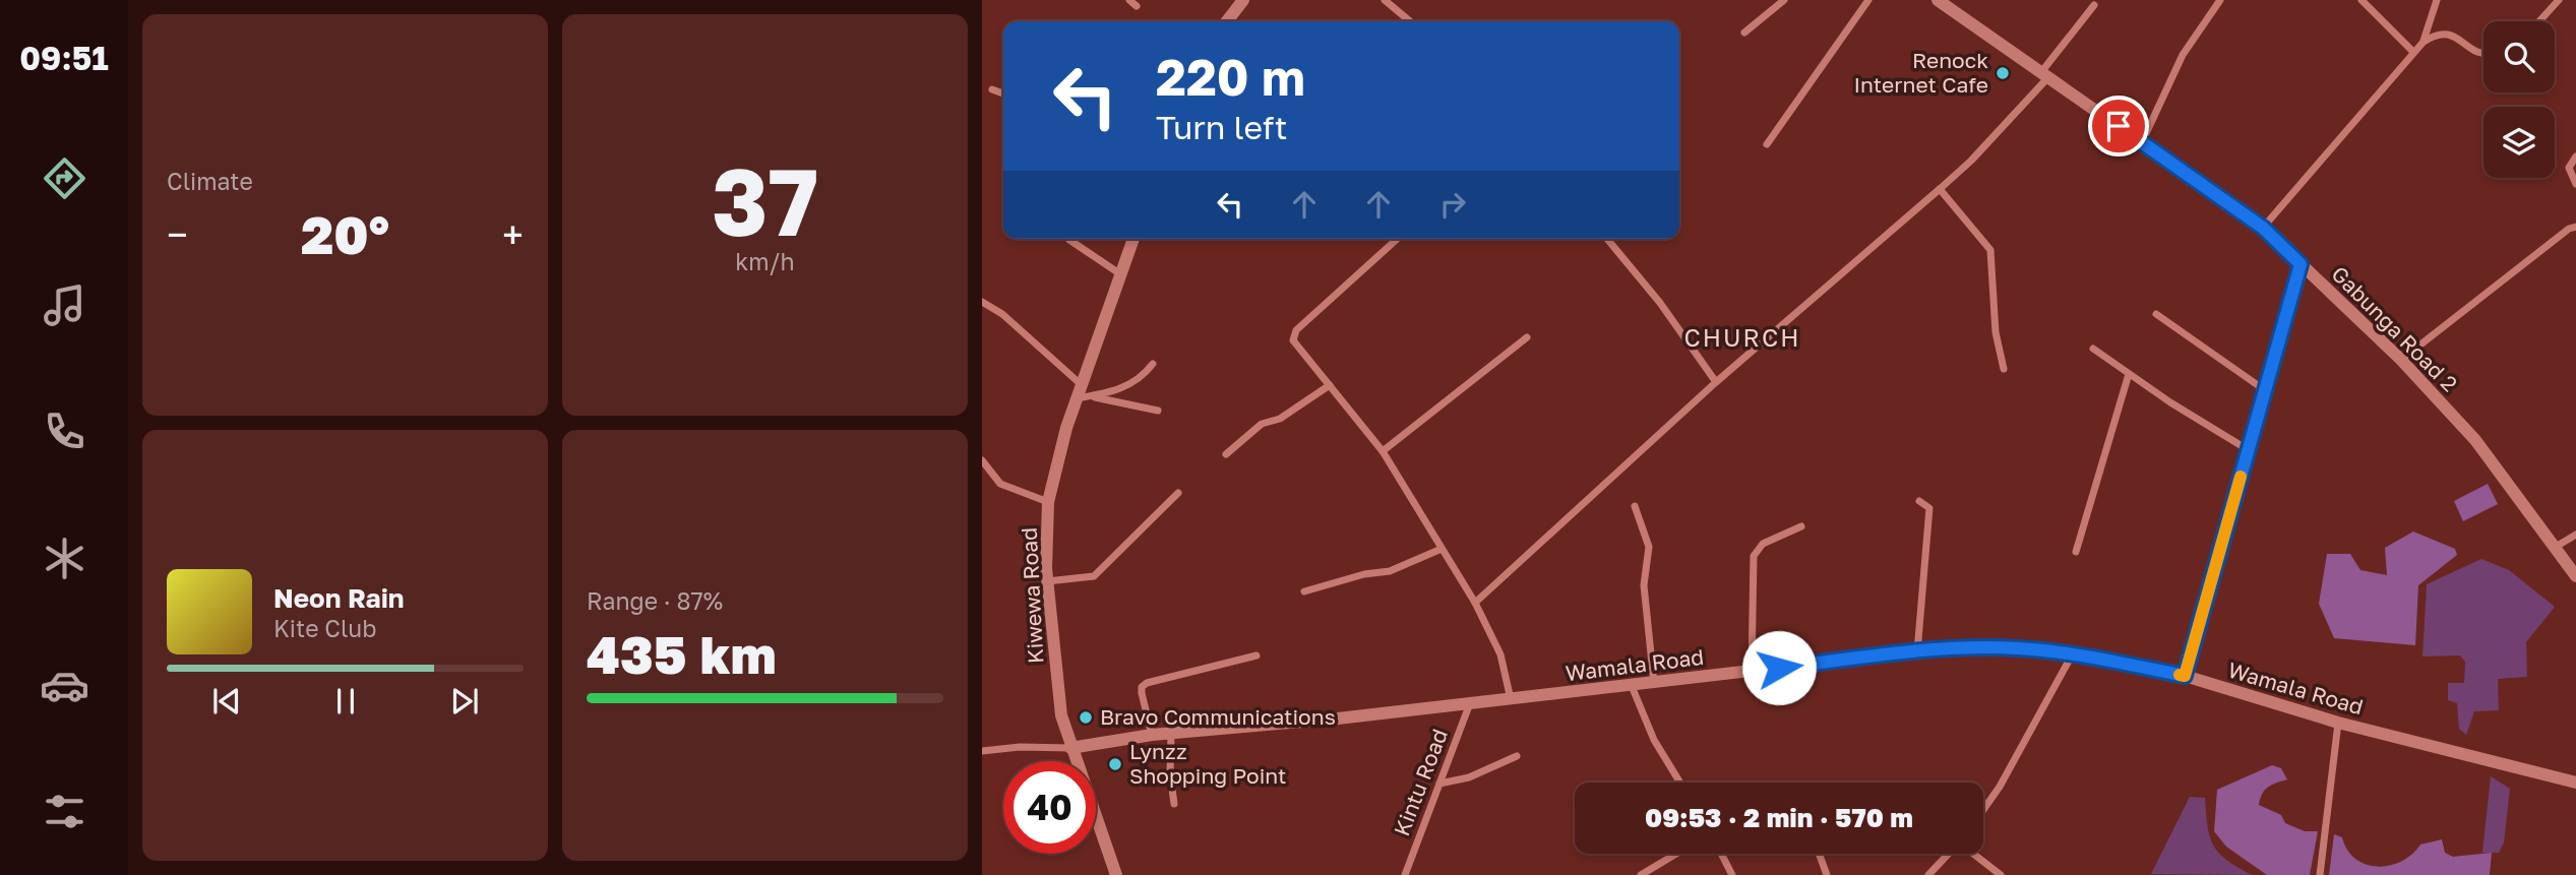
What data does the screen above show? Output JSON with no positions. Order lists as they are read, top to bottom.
{
  "streets": {
    "street": [
      "Gabunga Road 2",
      "Kiwewa Road",
      "Wamala Road",
      "Kintu Road"
    ]
  },
  "crossings": [
    ["Kiwewa Road", "Wamala Road"],
    ["Wamala Road", "Kintu Road"]
  ],
  "districts": ["CHURCH"],
  "places": ["Renock Internet Cafe", "Bravo Communications", "Lynzz Shopping Point"],
  "page": {
    "tabs": "09:51",
    "tile": [
      "Climate",
      ["37", "km/h"],
      ["Range · 87%", "435 km"]
    ],
    "turn": ["220 m", "Turn left"],
    "heat": ["−", "20°", "+"],
    "song": ["Neon Rain", "Kite Club"],
    "limit": "40",
    "trip": "09:53 · 2 min · 570 m"
  }
}
